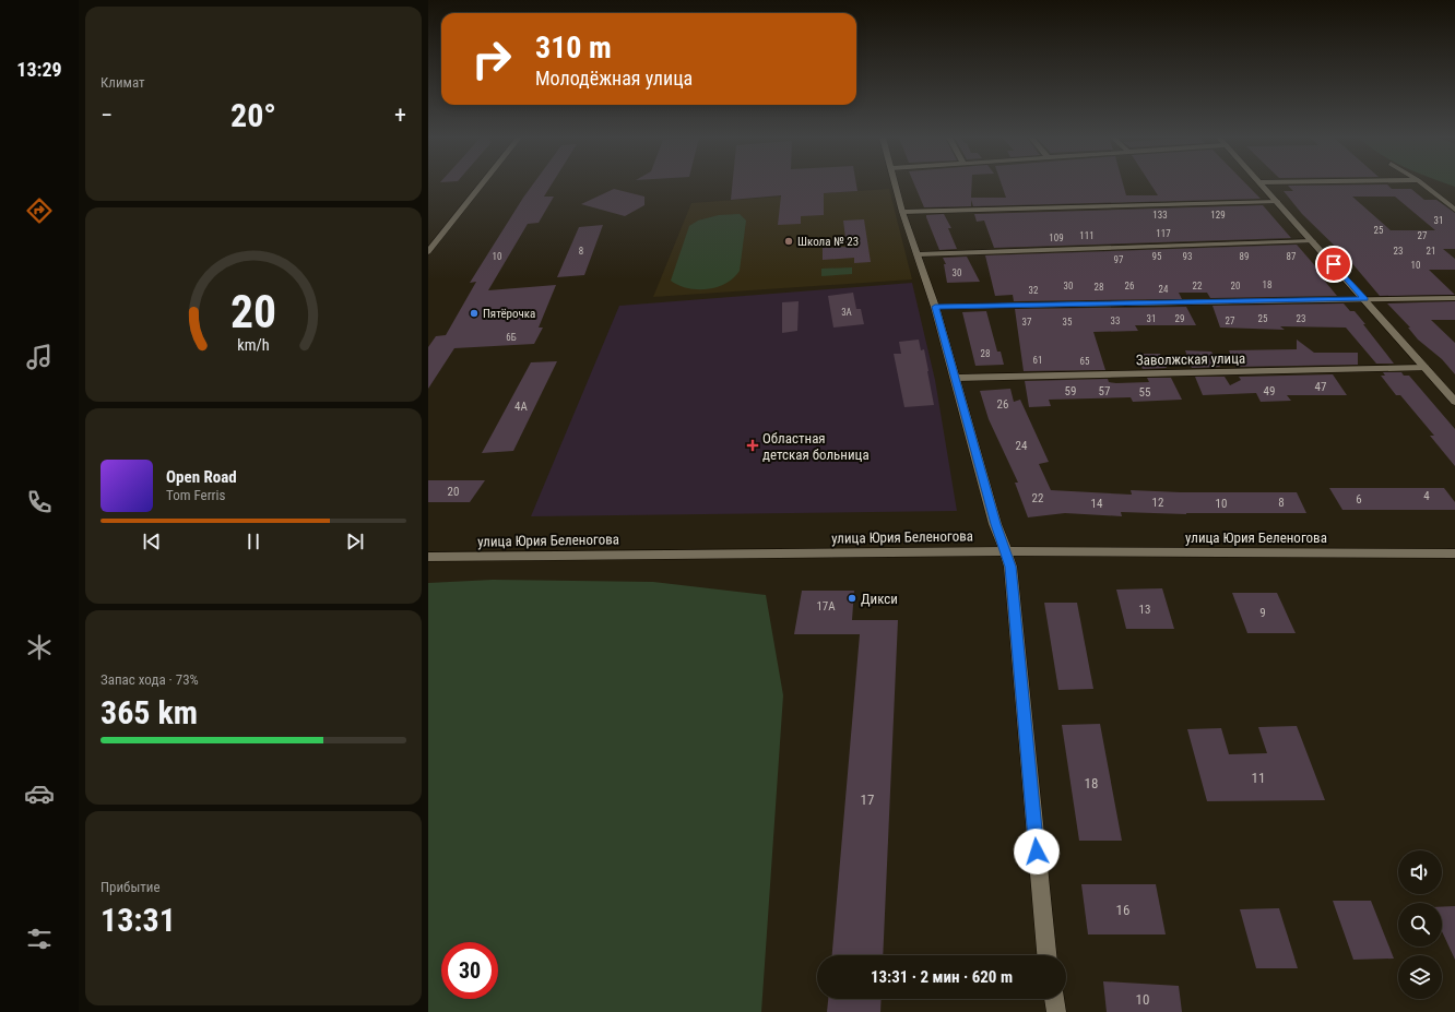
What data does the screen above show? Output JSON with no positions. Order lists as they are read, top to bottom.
{
  "streets": {
    "street": ["Заволжская улица", "улица Юрия Беленогова"]
  },
  "places": {
    "other": ["Школа № 23", "Пятёрочка", "Дикси"],
    "health": ["Областная детская больница"]
  },
  "house_numbers": [
    "133",
    "129",
    "31",
    "25",
    "117",
    "111",
    "27",
    "109",
    "8",
    "23",
    "21",
    "10",
    "95",
    "93",
    "89",
    "87",
    "97",
    "10",
    "30",
    "18",
    "30",
    "26",
    "22",
    "20",
    "28",
    "24",
    "32",
    "3А",
    "31",
    "29",
    "25",
    "23",
    "33",
    "27",
    "37",
    "35",
    "6Б",
    "28",
    "61",
    "65",
    "47",
    "59",
    "57",
    "49",
    "55",
    "26",
    "4А",
    "24",
    "20",
    "4",
    "22",
    "6",
    "12",
    "8",
    "14",
    "10",
    "17А",
    "13",
    "9",
    "11",
    "18",
    "17",
    "16",
    "10"
  ],
  "page": {
    "tabs": "13:29",
    "tile": [
      "Климат",
      ["Запас хода · 73%", "365 km"],
      ["Прибытие", "13:31"]
    ],
    "turn": ["310 m", "Молодёжная улица"],
    "heat": ["−", "20°", "+"],
    "song": ["Open Road", "Tom Ferris"],
    "limit": "30",
    "trip": "13:31 · 2 мин · 620 m",
    "gauge": ["20", "km/h"]
  }
}
